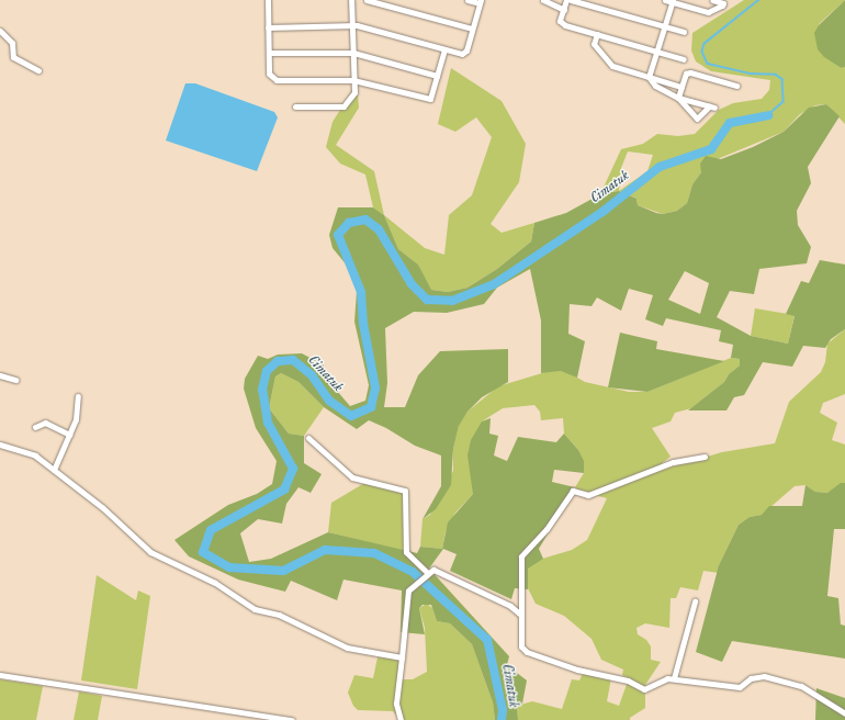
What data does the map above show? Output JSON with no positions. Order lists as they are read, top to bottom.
{
  "water": ["Cimatuk"]
}
